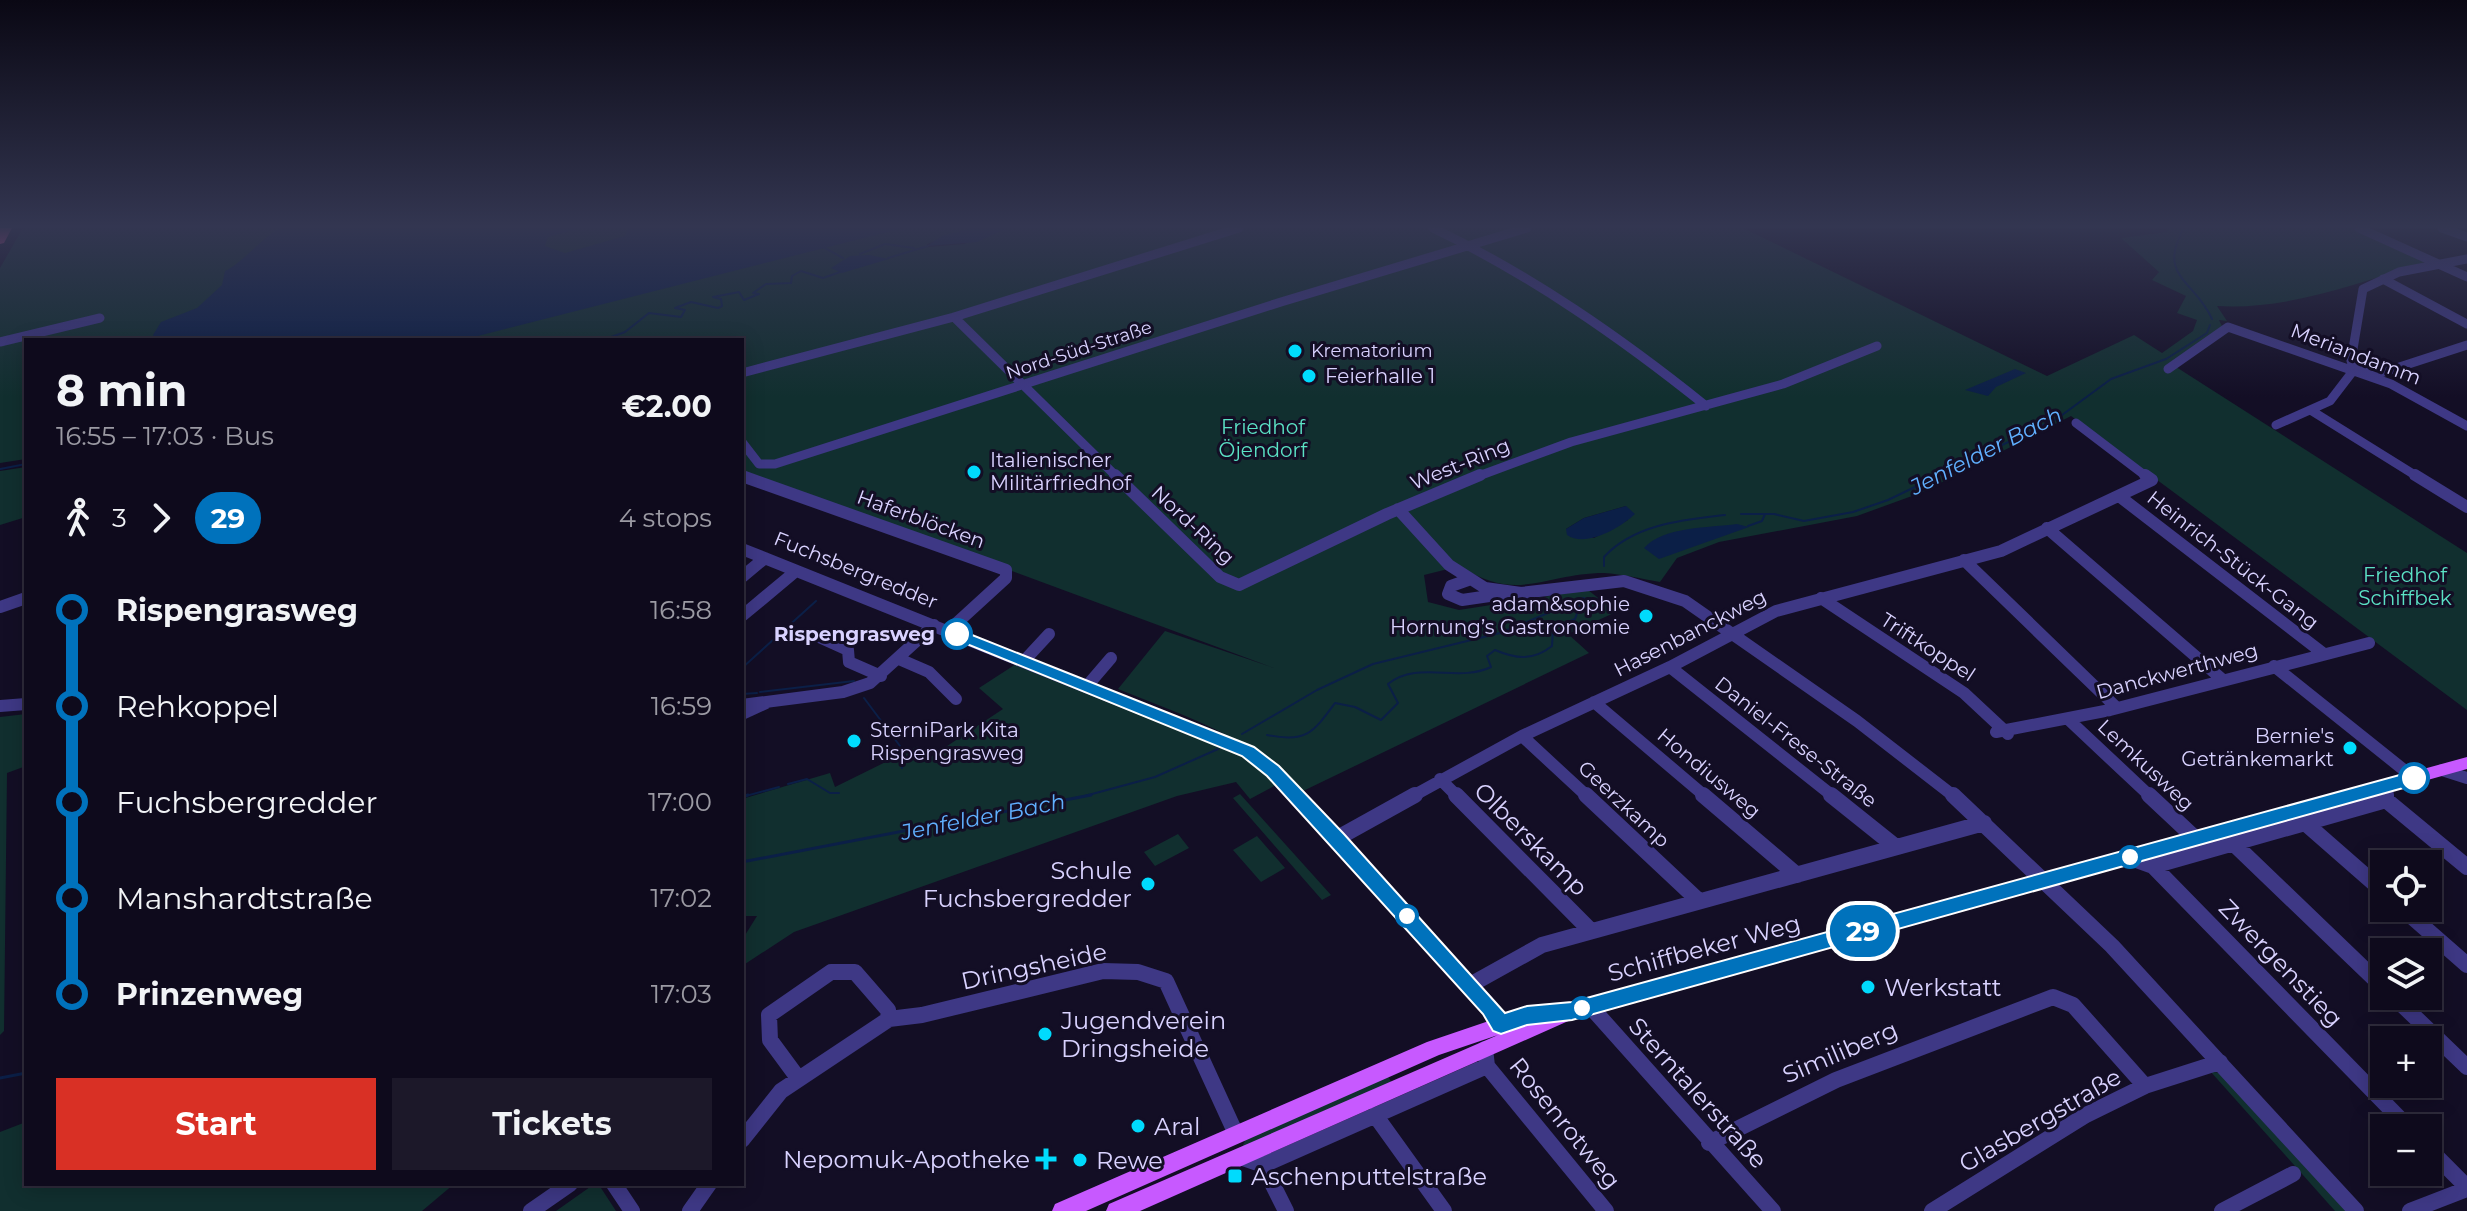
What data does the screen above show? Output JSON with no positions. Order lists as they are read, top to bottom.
{
  "streets": {
    "main road": ["Schiffbeker Weg"],
    "street": [
      "Nord-Süd-Straße",
      "Meriandamm",
      "West-Ring",
      "Haferblöcken",
      "Nord-Ring",
      "Heinrich-Stück-Gang",
      "Fuchsbergredder",
      "Hasenbanckweg",
      "Triftkoppel",
      "Danckwerthweg",
      "Daniel-Frese-Straße",
      "Lemkusweg",
      "Hondiusweg",
      "Geerzkamp",
      "Olberskamp",
      "Zwergenstieg",
      "Dringsheide",
      "Similiberg",
      "Sterntalerstraße",
      "Glasbergstraße",
      "Rosenrotweg"
    ]
  },
  "crossings": [
    ["Nord-Süd-Straße", "Nord-Ring"],
    ["West-Ring", "Nord-Ring"],
    ["Haferblöcken", "Fuchsbergredder"],
    ["Heinrich-Stück-Gang", "Hasenbanckweg"],
    ["Heinrich-Stück-Gang", "Danckwerthweg"],
    ["Fuchsbergredder", "Schiffbeker Weg"],
    ["Hasenbanckweg", "Triftkoppel"],
    ["Hasenbanckweg", "Daniel-Frese-Straße"],
    ["Hasenbanckweg", "Hondiusweg"],
    ["Hasenbanckweg", "Geerzkamp"],
    ["Hasenbanckweg", "Olberskamp"],
    ["Triftkoppel", "Danckwerthweg"],
    ["Danckwerthweg", "Lemkusweg"],
    ["Lemkusweg", "Schiffbeker Weg"],
    ["Schiffbeker Weg", "Zwergenstieg"],
    ["Schiffbeker Weg", "Dringsheide"],
    ["Schiffbeker Weg", "Sterntalerstraße"],
    ["Schiffbeker Weg", "Rosenrotweg"],
    ["Similiberg", "Sterntalerstraße"],
    ["Similiberg", "Glasbergstraße"]
  ],
  "water": ["Jenfelder Bach"],
  "parks": ["Friedhof Öjendorf", "Friedhof Schiffbek"],
  "places": {
    "other": [
      "Krematorium",
      "Feierhalle 1",
      "Italienischer Militärfriedhof",
      "adam&sophie Hornung’s Gastronomie",
      "Rispengrasweg",
      "SterniPark Kita Rispengrasweg",
      "Bernie's Getränkemarkt",
      "Schule Fuchsbergredder",
      "Werkstatt",
      "Jugendverein Dringsheide",
      "Aral",
      "Rewe"
    ],
    "health": ["Nepomuk-Apotheke"],
    "transit": ["Aschenputtelstraße"]
  },
  "lines": ["bus line 29"],
  "page": {
    "on_map": "29",
    "heading": ["8 min", "16:55 – 17:03 · Bus", "€2.00"],
    "legs": ["3", "29", "4 stops"],
    "list": [
      {
        "name": "Rispengrasweg",
        "value": "16:58"
      },
      {
        "name": "Rehkoppel",
        "value": "16:59"
      },
      {
        "name": "Fuchsbergredder",
        "value": "17:00"
      },
      {
        "name": "Manshardtstraße",
        "value": "17:02"
      },
      {
        "name": "Prinzenweg",
        "value": "17:03"
      }
    ],
    "map_buttons": ["+", "−"],
    "buttons": ["Start", "Tickets"]
  }
}
